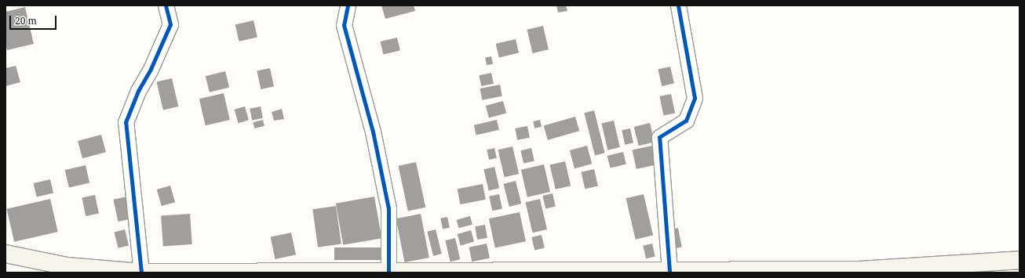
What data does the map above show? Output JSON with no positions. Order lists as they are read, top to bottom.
{
  "scale_bar": "20 m"
}
